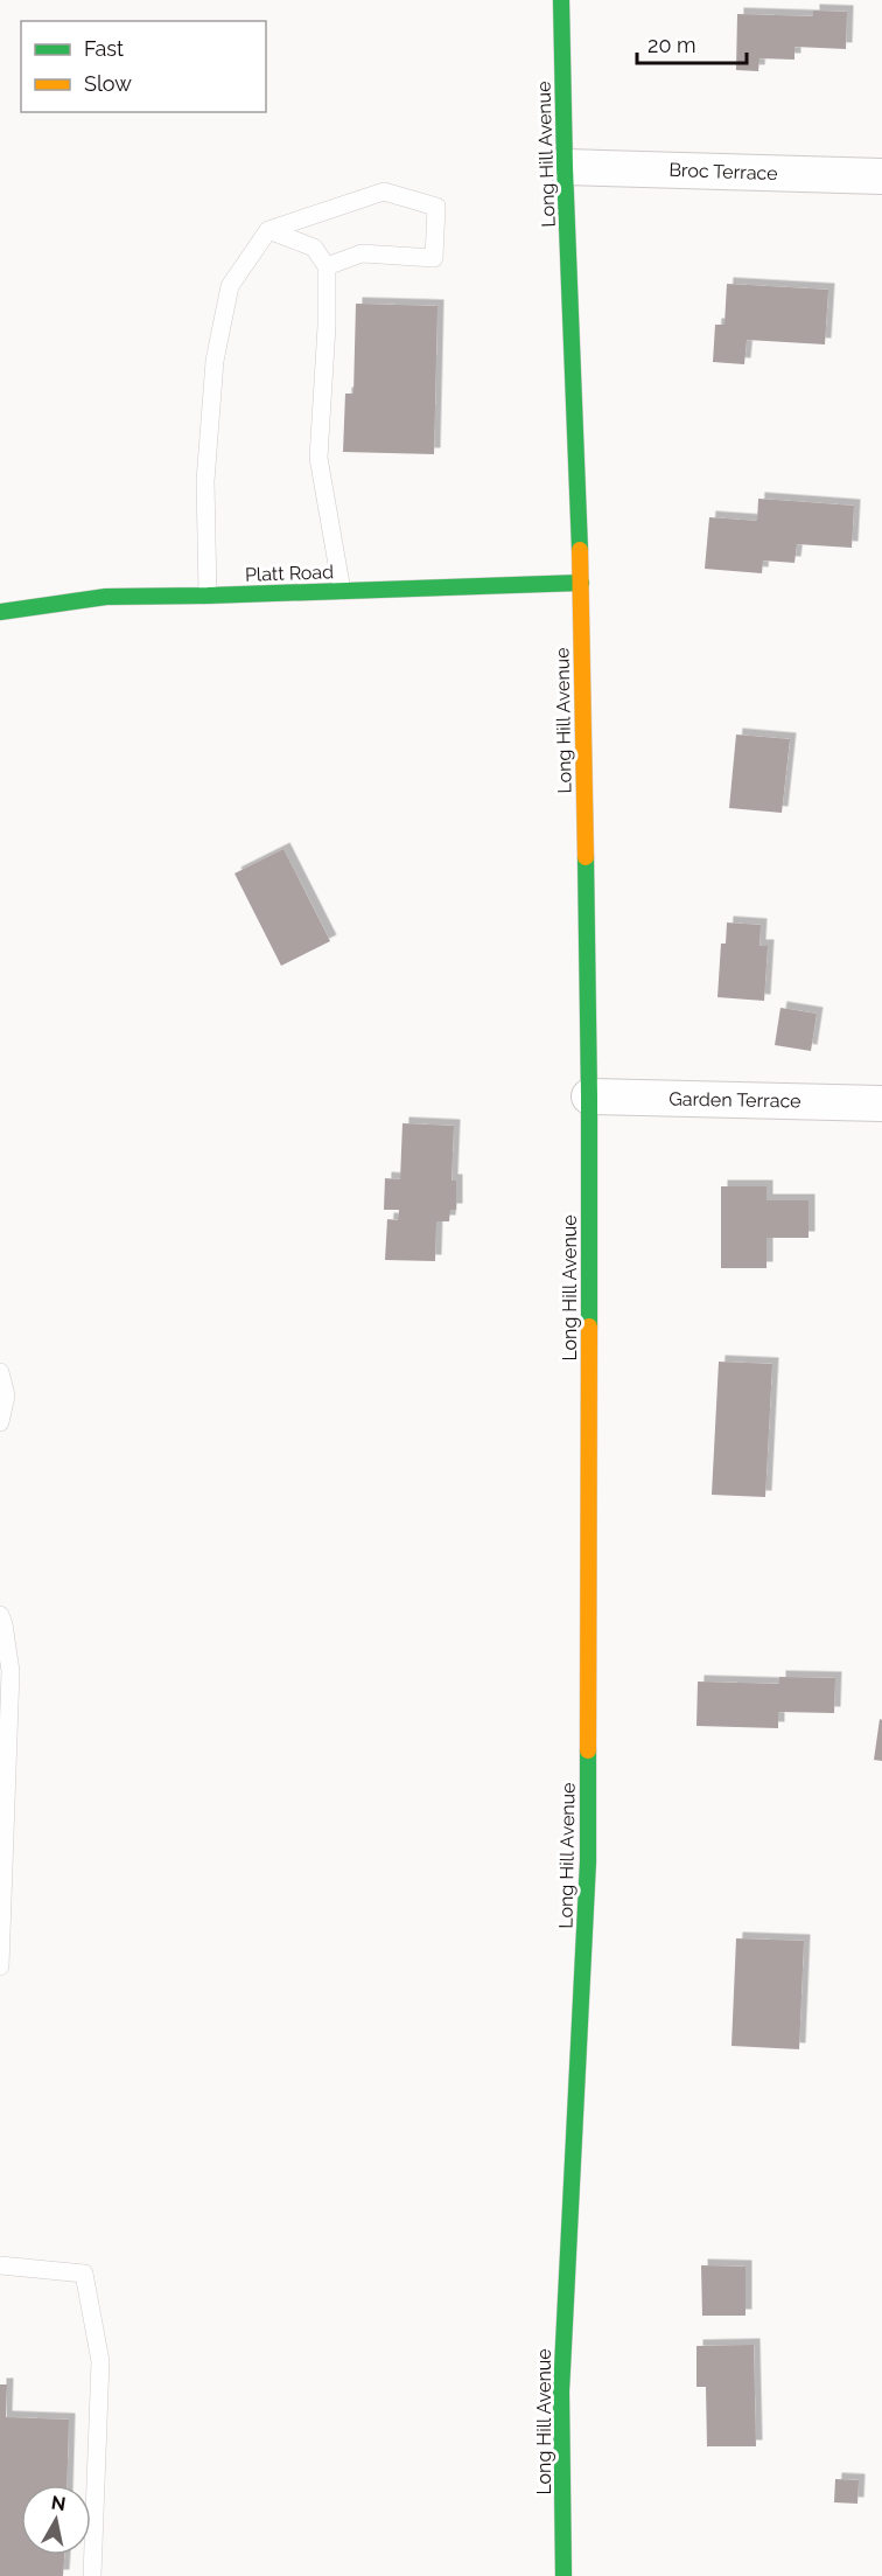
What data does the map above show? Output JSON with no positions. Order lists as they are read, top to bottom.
{
  "streets": {
    "street": [
      "Long Hill Avenue",
      "Broc Terrace",
      "Platt Road",
      "Garden Terrace"
    ]
  },
  "crossings": [
    ["Long Hill Avenue", "Broc Terrace"],
    ["Long Hill Avenue", "Platt Road"],
    ["Long Hill Avenue", "Garden Terrace"]
  ],
  "legend": ["Fast", "Slow"],
  "scale_bar": "20 m",
  "north": "top"
}
